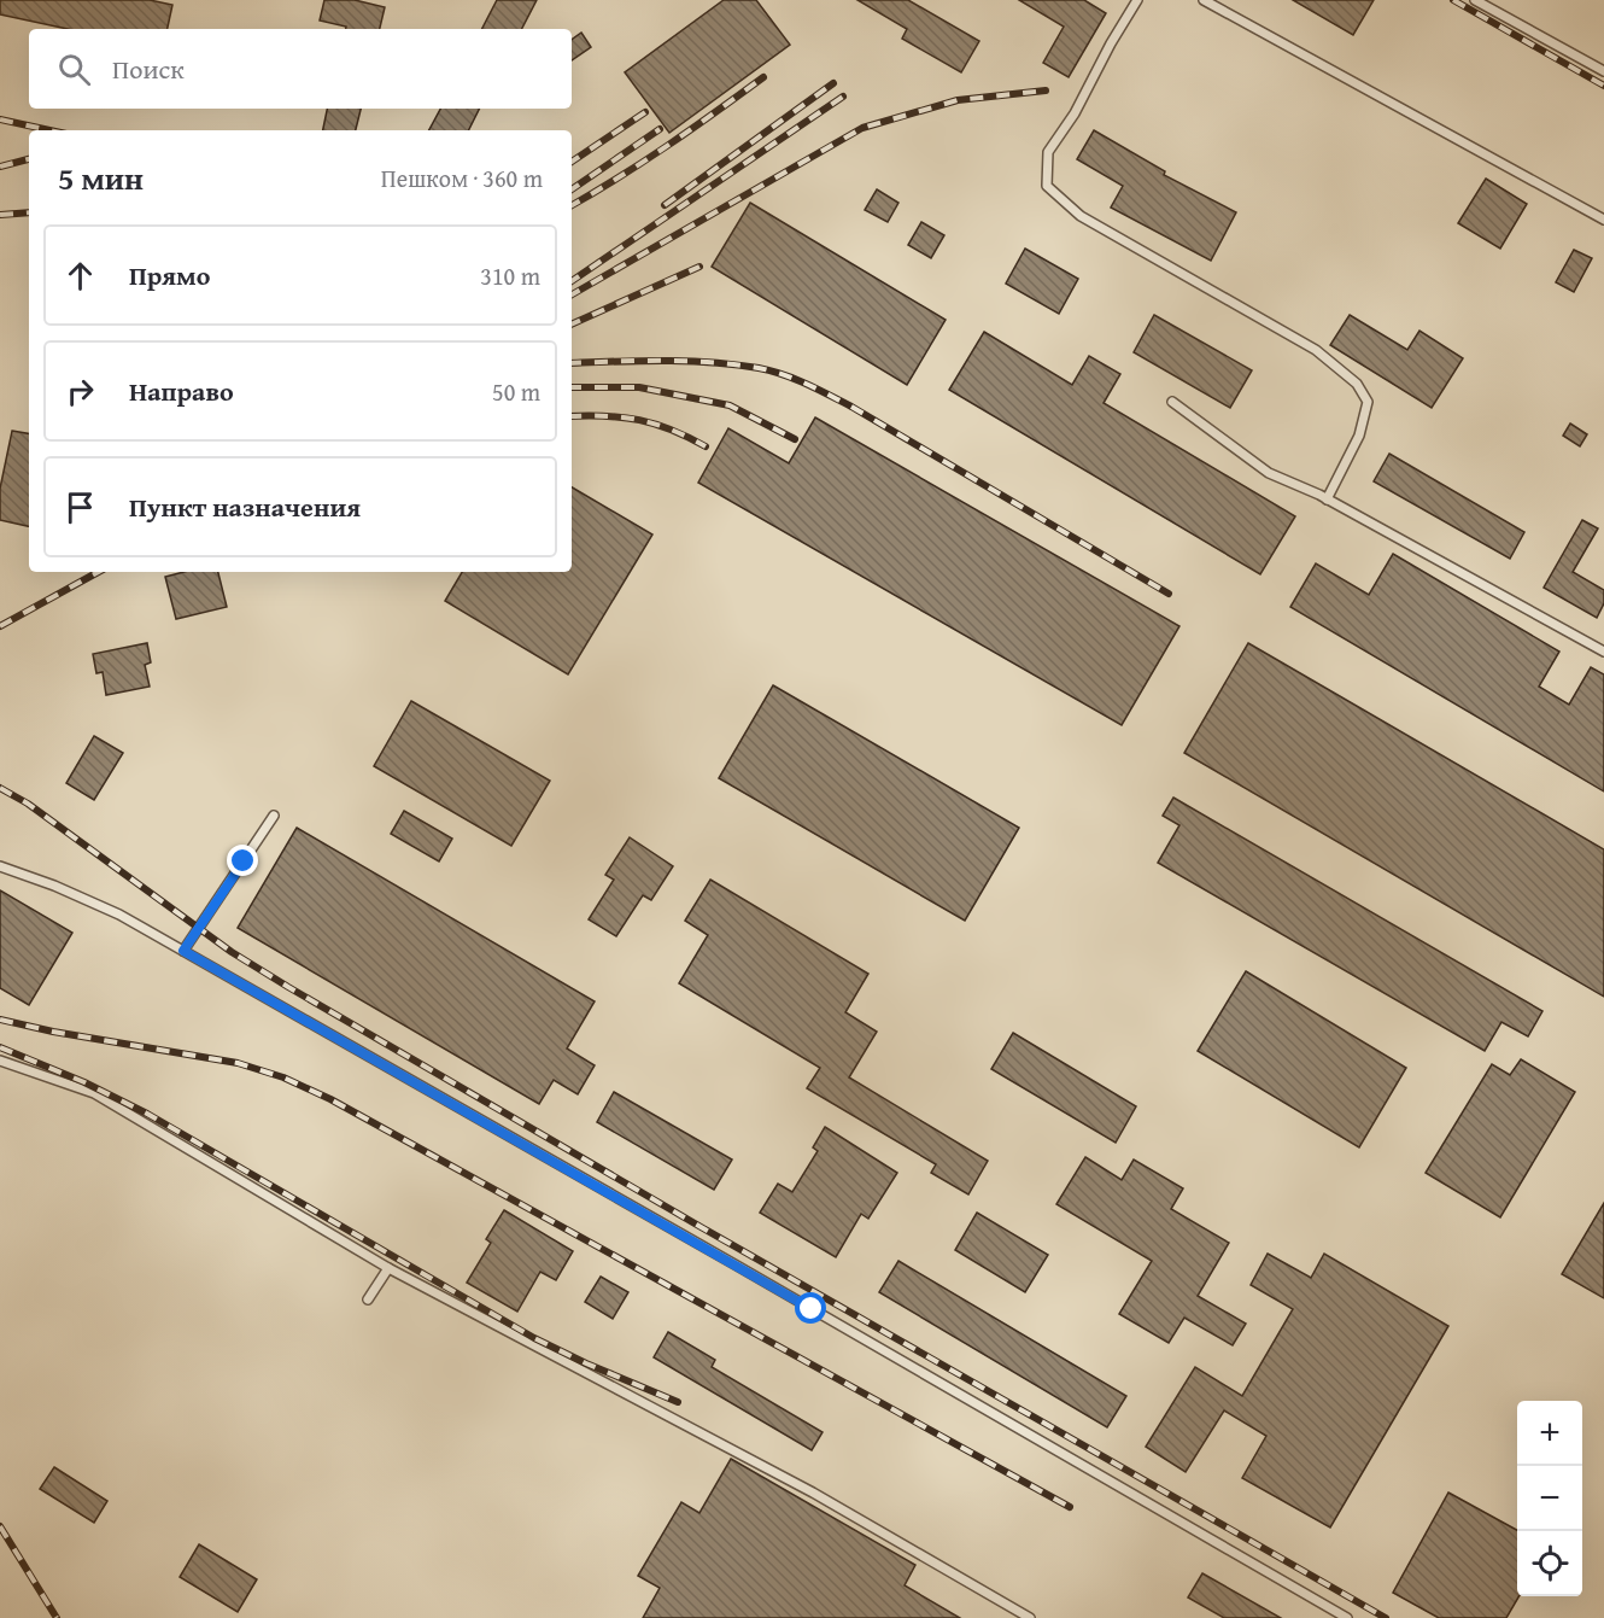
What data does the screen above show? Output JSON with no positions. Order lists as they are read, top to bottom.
{
  "page": {
    "search": "Поиск",
    "heading": ["5 мин", "Пешком · 360 m"],
    "list": [
      ["Прямо", "310 m"],
      ["Направо", "50 m"],
      "Пункт назначения"
    ],
    "map_buttons": ["+", "−"]
  }
}
